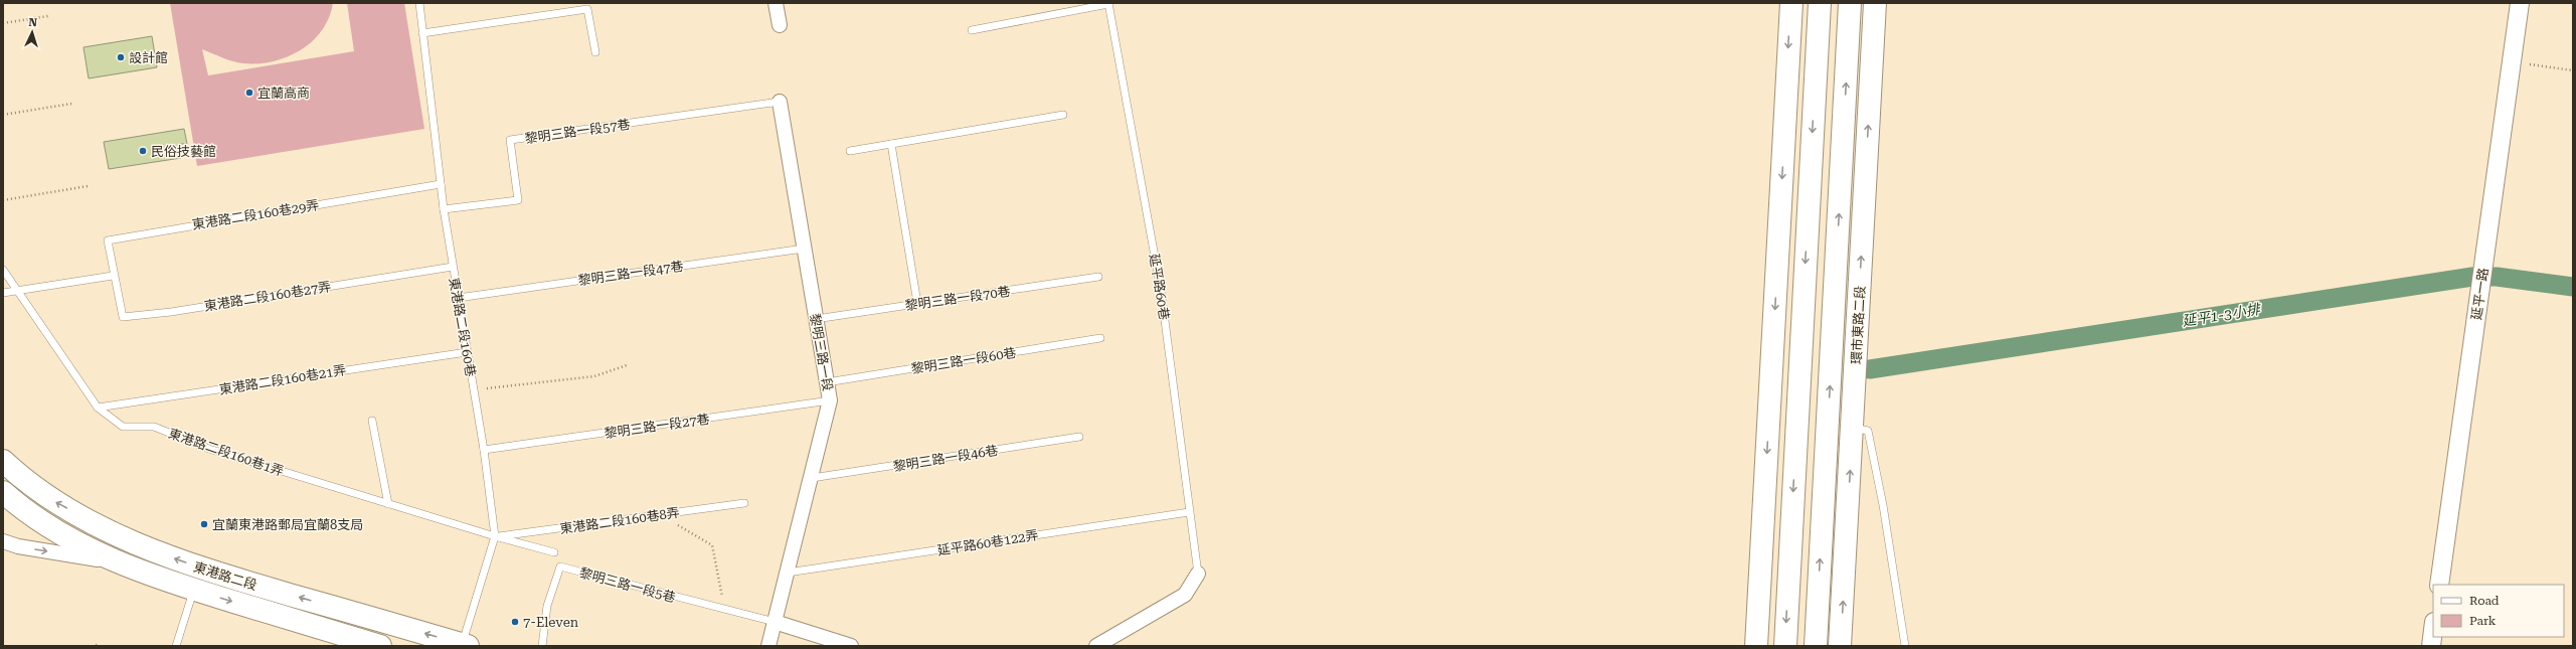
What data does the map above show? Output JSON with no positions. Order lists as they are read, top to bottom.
{
  "streets": {
    "main road": ["環市東路二段", "東港路二段"],
    "street": ["延平一路", "黎明三路一段"],
    "lane": [
      "黎明三路一段57巷",
      "東港路二段160巷29弄",
      "黎明三路一段47巷",
      "延平路60巷",
      "東港路二段160巷27弄",
      "黎明三路一段70巷",
      "東港路二段160巷",
      "黎明三路一段60巷",
      "東港路二段160巷21弄",
      "黎明三路一段27巷",
      "東港路二段160巷1弄",
      "黎明三路一段46巷",
      "東港路二段160巷8弄",
      "延平路60巷122弄",
      "黎明三路一段5巷"
    ]
  },
  "crossings": [
    ["黎明三路一段57巷", "東港路二段160巷"],
    ["黎明三路一段57巷", "黎明三路一段"],
    ["東港路二段160巷29弄", "東港路二段160巷27弄"],
    ["東港路二段160巷29弄", "東港路二段160巷"],
    ["黎明三路一段47巷", "東港路二段160巷"],
    ["黎明三路一段47巷", "黎明三路一段"],
    ["延平路60巷", "延平路60巷122弄"],
    ["東港路二段160巷27弄", "東港路二段160巷"],
    ["黎明三路一段70巷", "黎明三路一段"],
    ["東港路二段160巷", "東港路二段160巷21弄"],
    ["東港路二段160巷", "黎明三路一段27巷"],
    ["東港路二段160巷", "東港路二段160巷1弄"],
    ["東港路二段160巷", "東港路二段160巷8弄"],
    ["東港路二段160巷", "東港路二段"],
    ["黎明三路一段", "黎明三路一段60巷"],
    ["黎明三路一段", "黎明三路一段27巷"],
    ["黎明三路一段", "黎明三路一段46巷"],
    ["黎明三路一段", "延平路60巷122弄"],
    ["黎明三路一段", "黎明三路一段5巷"],
    ["東港路二段160巷21弄", "東港路二段160巷1弄"],
    ["東港路二段160巷1弄", "東港路二段160巷8弄"]
  ],
  "water": ["延平1-3小排"],
  "places": [
    "設計館",
    "宜蘭高商",
    "民俗技藝館",
    "宜蘭東港路郵局宜蘭8支局",
    "7-Eleven"
  ],
  "legend": ["Road", "Park"],
  "north": "top"
}
